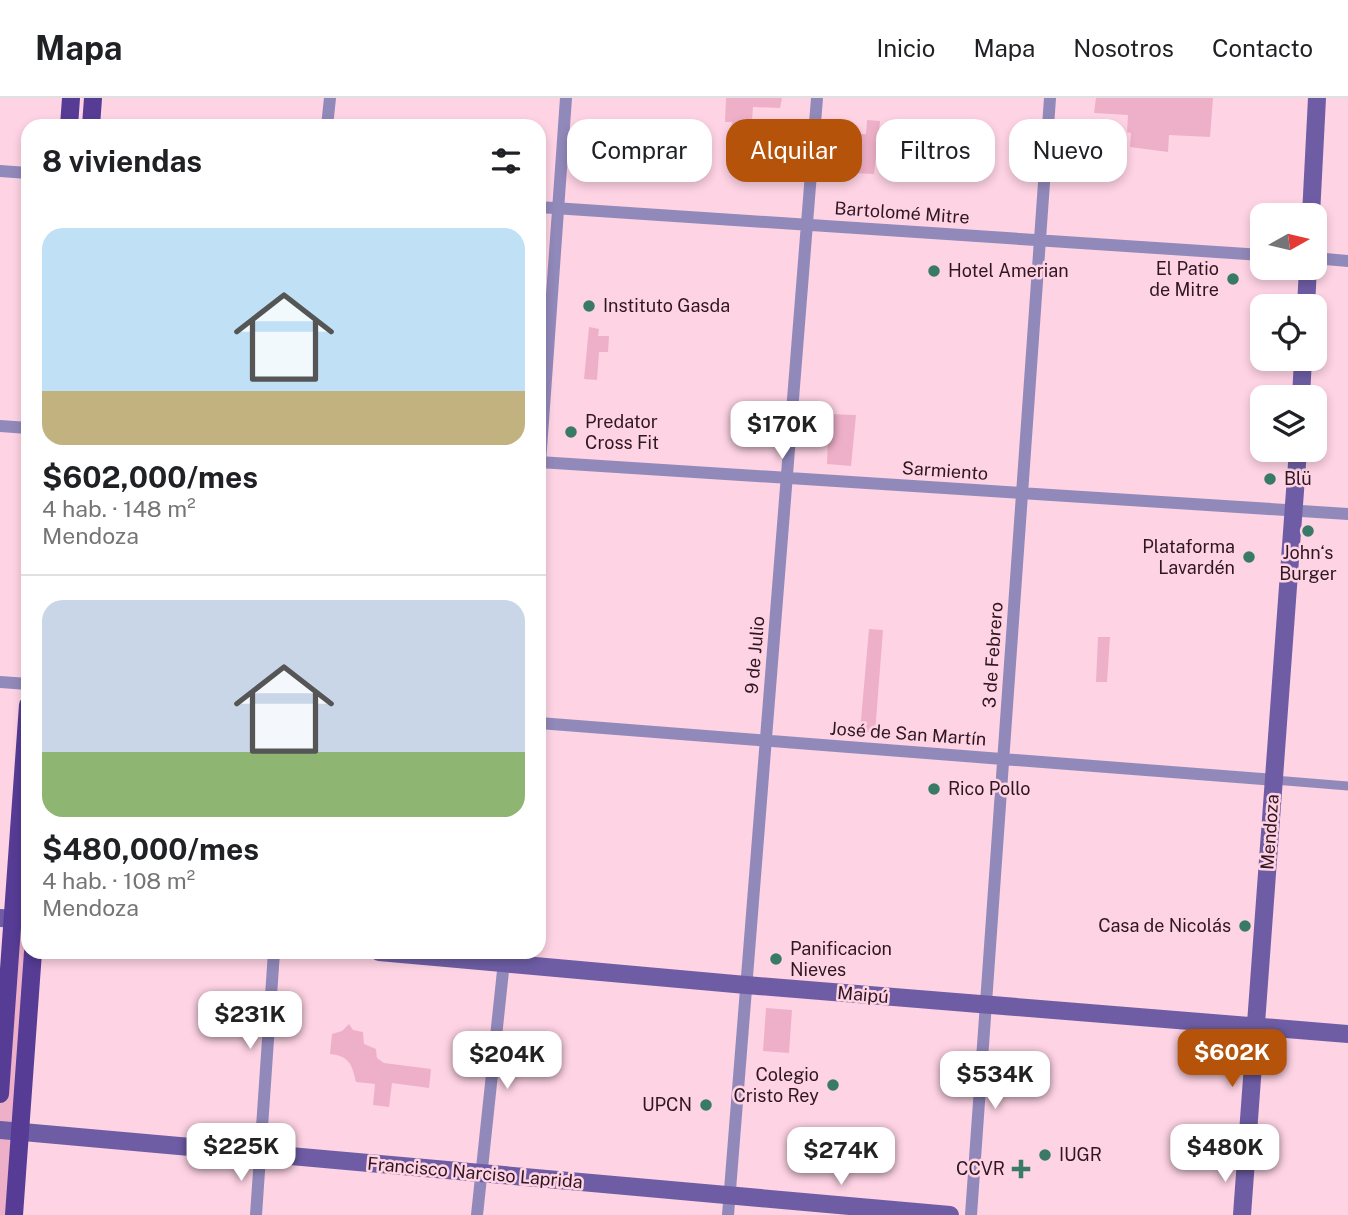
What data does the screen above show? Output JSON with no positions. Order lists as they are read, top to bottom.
{
  "streets": {
    "main road": ["Mendoza", "Maipú", "Francisco Narciso Laprida"],
    "street": [
      "Bartolomé Mitre",
      "Sarmiento",
      "9 de Julio",
      "3 de Febrero",
      "José de San Martín"
    ]
  },
  "crossings": [
    ["Bartolomé Mitre", "9 de Julio"],
    ["Bartolomé Mitre", "3 de Febrero"],
    ["Sarmiento", "9 de Julio"],
    ["Sarmiento", "3 de Febrero"],
    ["Sarmiento", "Mendoza"],
    ["9 de Julio", "José de San Martín"],
    ["9 de Julio", "Maipú"],
    ["9 de Julio", "Francisco Narciso Laprida"],
    ["3 de Febrero", "José de San Martín"],
    ["3 de Febrero", "Maipú"],
    ["José de San Martín", "Mendoza"],
    ["Mendoza", "Maipú"]
  ],
  "places": {
    "other": [
      "Hotel Amerian",
      "El Patio de Mitre",
      "Instituto Gasda",
      "Predator Cross Fit",
      "Blü",
      "John‘s Burger",
      "Plataforma Lavardén",
      "Rico Pollo",
      "Casa de Nicolás",
      "Panificacion Nieves",
      "Colegio Cristo Rey",
      "UPCN",
      "IUGR"
    ],
    "health": ["CCVR"]
  },
  "north": "right",
  "page": {
    "header": "Mapa",
    "nav": [
      "Inicio",
      "Mapa",
      "Nosotros",
      "Contacto"
    ],
    "chip": [
      "Comprar",
      "Alquilar",
      "Filtros",
      "Nuevo"
    ],
    "heading": "8 viviendas",
    "list": [
      {
        "name": "$602,000/mes",
        "note": "4 hab. · 148 m² · Mendoza"
      },
      {
        "name": "$480,000/mes",
        "note": "4 hab. · 108 m² · Mendoza"
      }
    ],
    "price": [
      "$170K",
      "$231K",
      "$602K",
      "$204K",
      "$534K",
      "$225K",
      "$480K",
      "$274K"
    ]
  }
}
